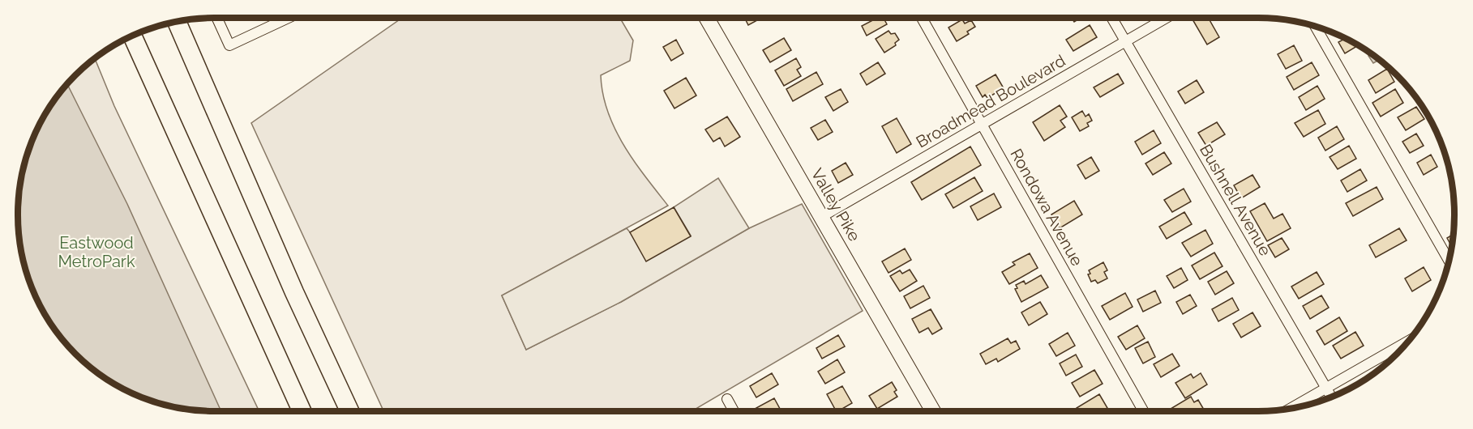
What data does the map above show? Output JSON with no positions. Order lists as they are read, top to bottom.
{
  "streets": {
    "street": [
      "Broadmead Boulevard",
      "Bushnell Avenue",
      "Valley Pike",
      "Rondowa Avenue"
    ]
  },
  "crossings": [
    ["Broadmead Boulevard", "Bushnell Avenue"],
    ["Broadmead Boulevard", "Valley Pike"],
    ["Broadmead Boulevard", "Rondowa Avenue"]
  ],
  "parks": ["Eastwood MetroPark"]
}
